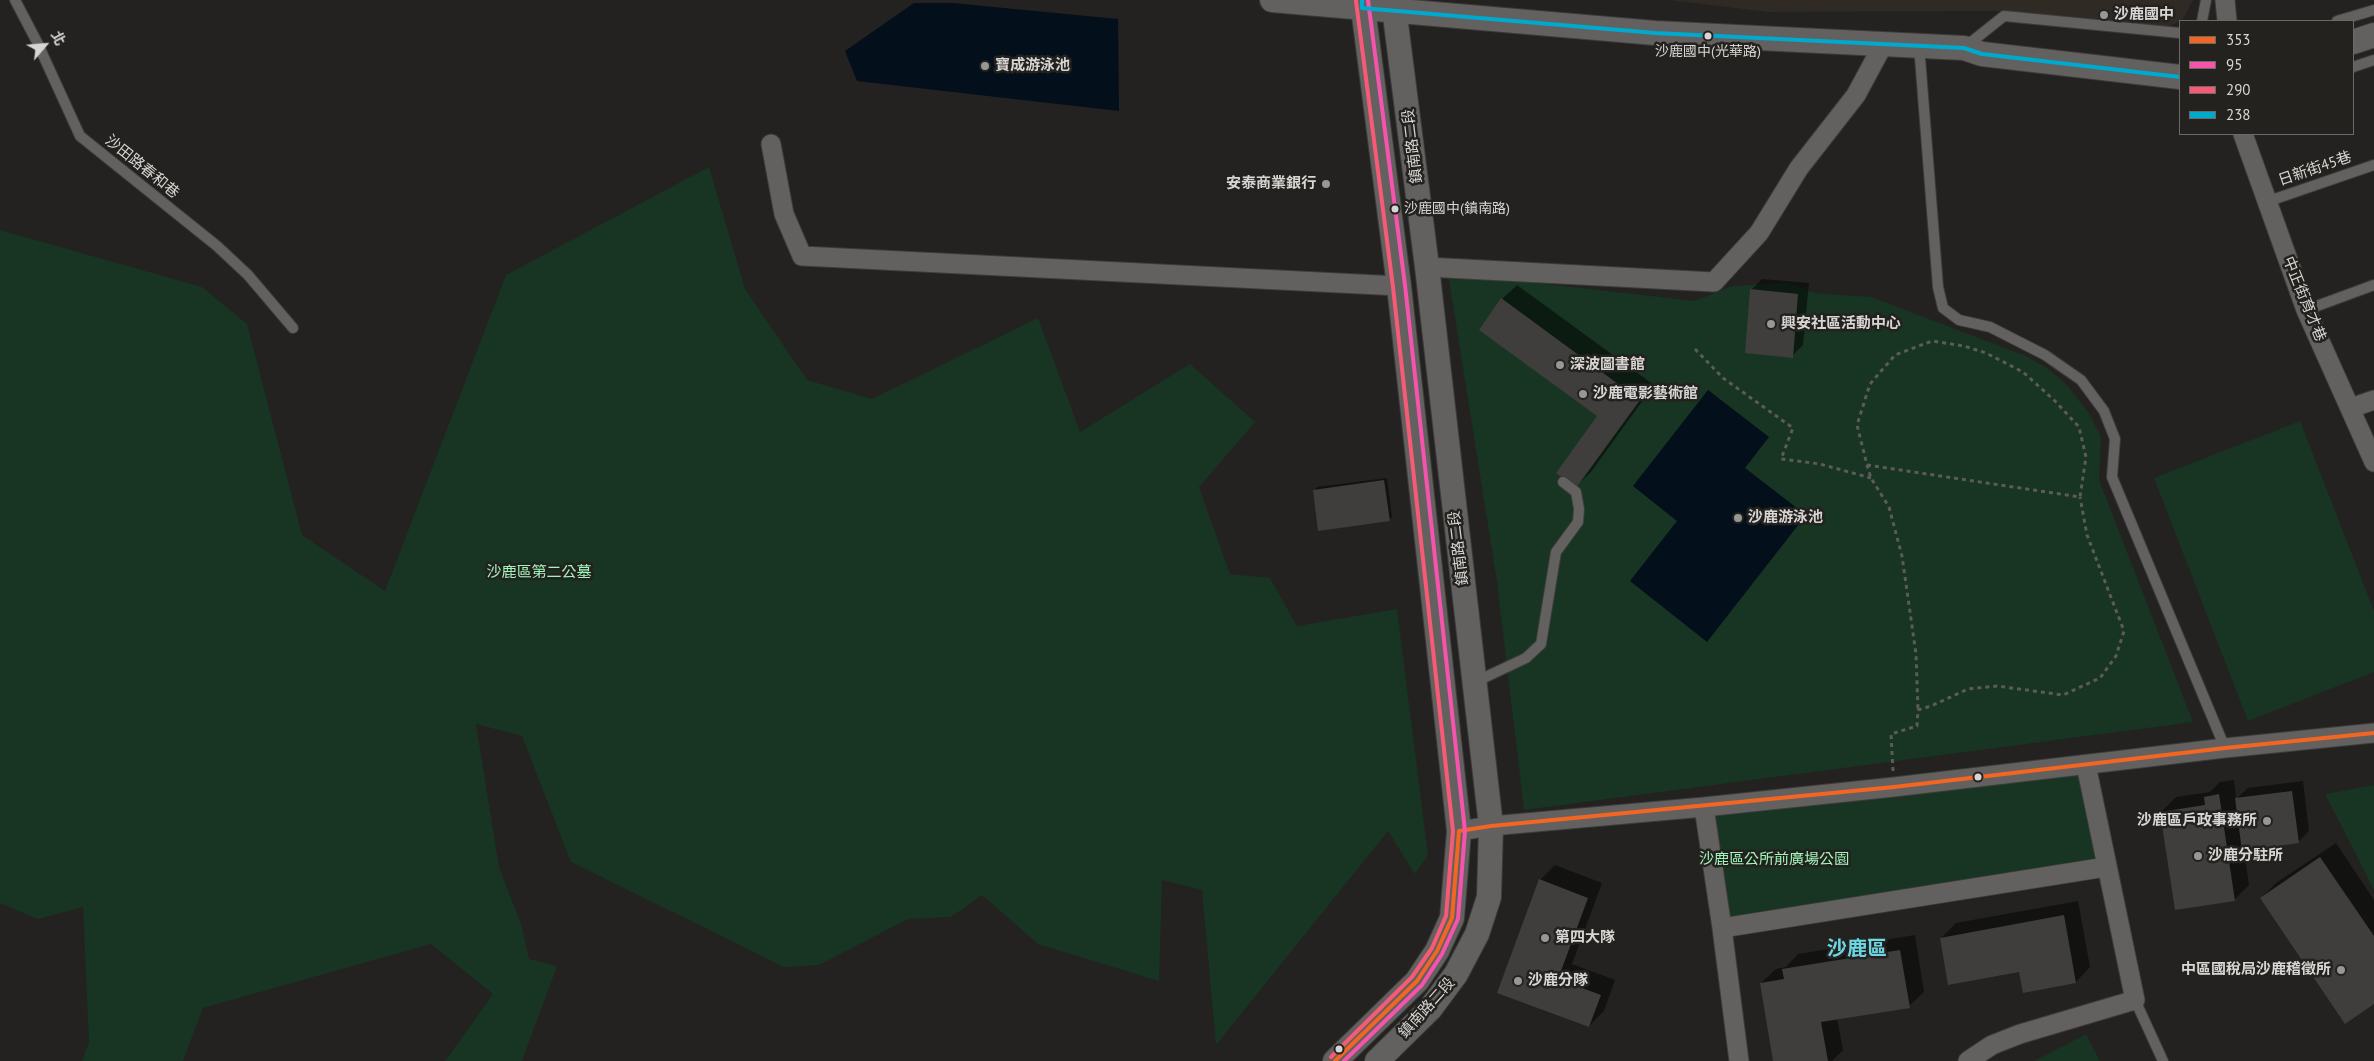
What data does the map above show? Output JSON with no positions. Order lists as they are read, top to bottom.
{
  "streets": {
    "street": ["鎮南路二段", "中正街育才巷"],
    "lane": ["沙田路春和巷", "日新街45巷"]
  },
  "crossings": [
    ["日新街45巷", "中正街育才巷"]
  ],
  "districts": ["沙鹿區"],
  "parks": ["沙鹿區第二公墓", "沙鹿區公所前廣場公園"],
  "places": [
    "沙鹿國中",
    "沙鹿國中(光華路)",
    "寶成游泳池",
    "安泰商業銀行",
    "沙鹿國中(鎮南路)",
    "興安社區活動中心",
    "深波圖書館",
    "沙鹿電影藝術館",
    "沙鹿游泳池",
    "沙鹿區戶政事務所",
    "沙鹿分駐所",
    "第四大隊",
    "中區國稅局沙鹿稽徵所",
    "沙鹿分隊"
  ],
  "lines": [
    "transit line 95",
    "transit line 238",
    "transit line 290",
    "transit line 353"
  ],
  "legend": [
    "353",
    "95",
    "290",
    "238"
  ],
  "north": "top right"
}
